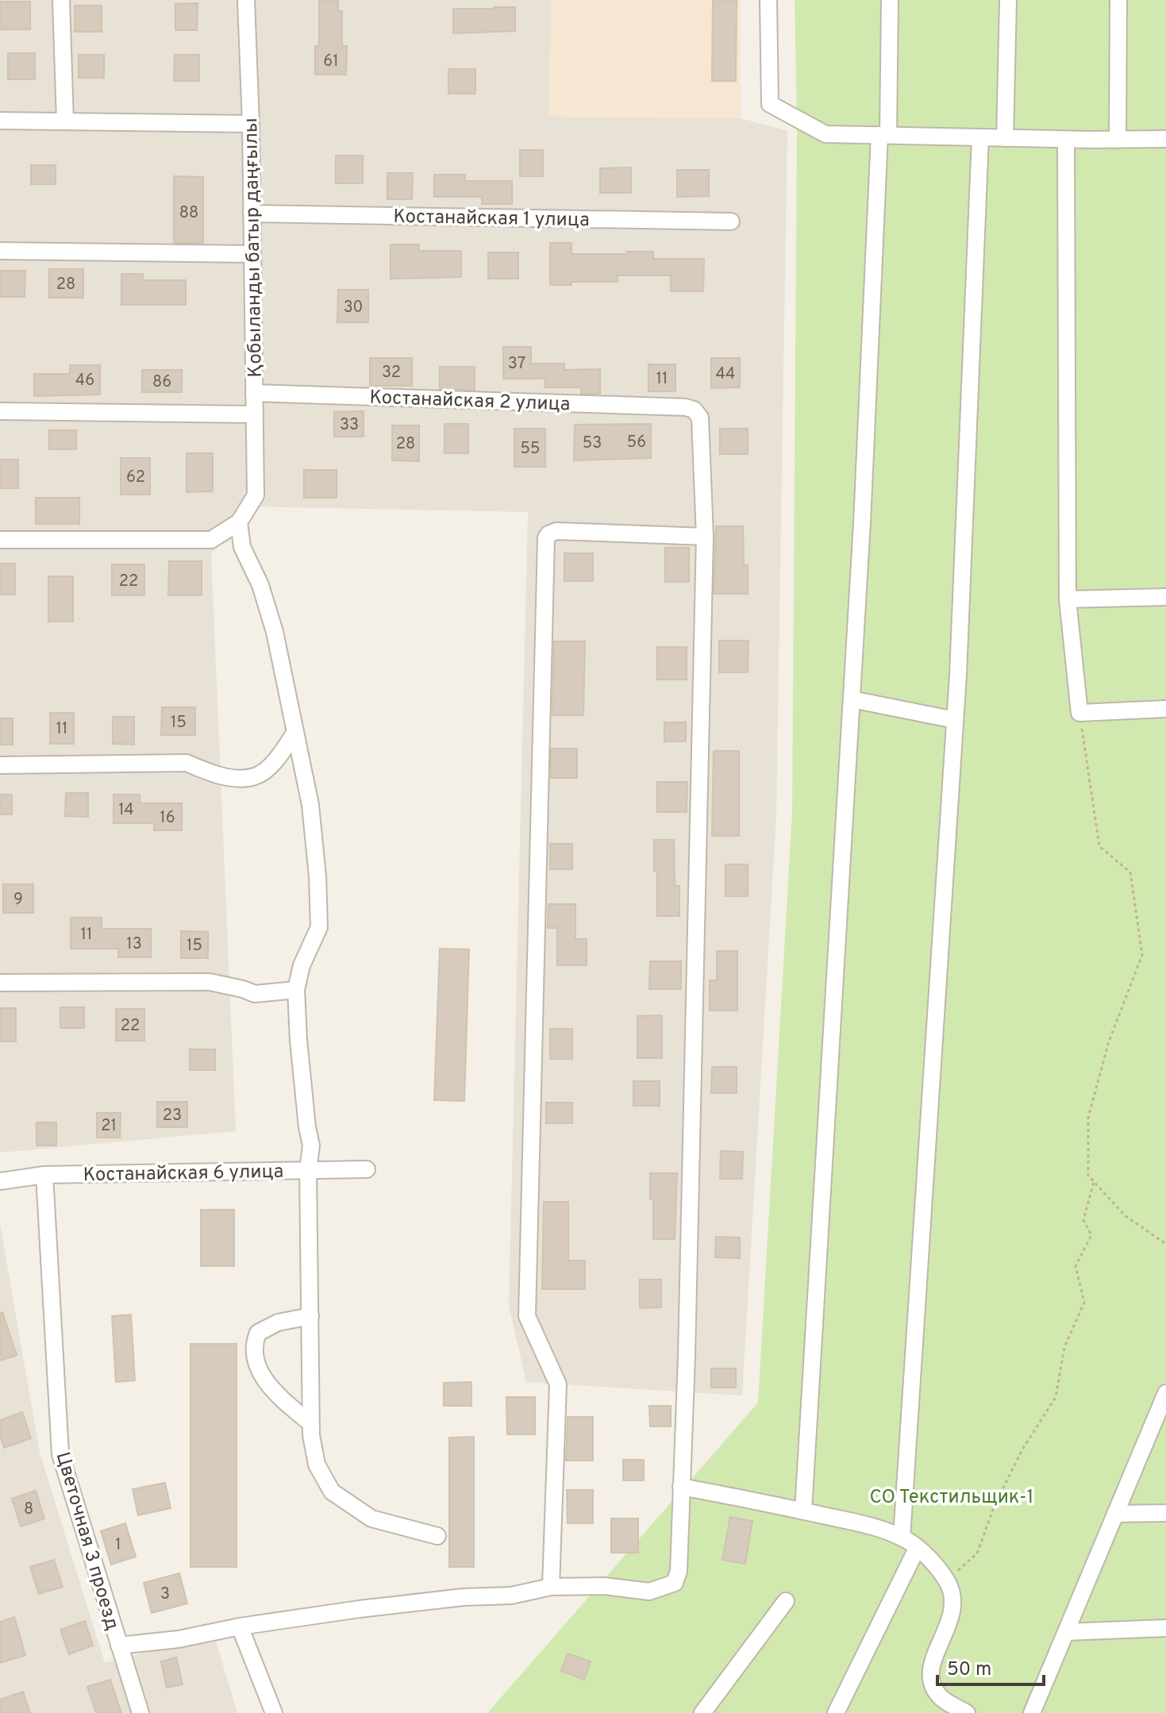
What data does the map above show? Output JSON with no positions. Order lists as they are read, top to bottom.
{
  "streets": {
    "street": [
      "Костанайская 1 улица",
      "Қобыланды батыр даңғылы",
      "Костанайская 2 улица",
      "Костанайская 6 улица",
      "Цветочная 3 проезд"
    ]
  },
  "crossings": [
    ["Костанайская 1 улица", "Қобыланды батыр даңғылы"],
    ["Қобыланды батыр даңғылы", "Костанайская 2 улица"],
    ["Костанайская 6 улица", "Цветочная 3 проезд"]
  ],
  "parks": ["СО Текстильщик-1"],
  "house_numbers": [
    "61",
    "88",
    "28",
    "30",
    "37",
    "32",
    "44",
    "11",
    "46",
    "86",
    "33",
    "56",
    "53",
    "28",
    "55",
    "62",
    "22",
    "15",
    "11",
    "14",
    "16",
    "9",
    "11",
    "13",
    "15",
    "22",
    "23",
    "21",
    "8",
    "1",
    "3"
  ],
  "scale_bar": "50 m"
}
